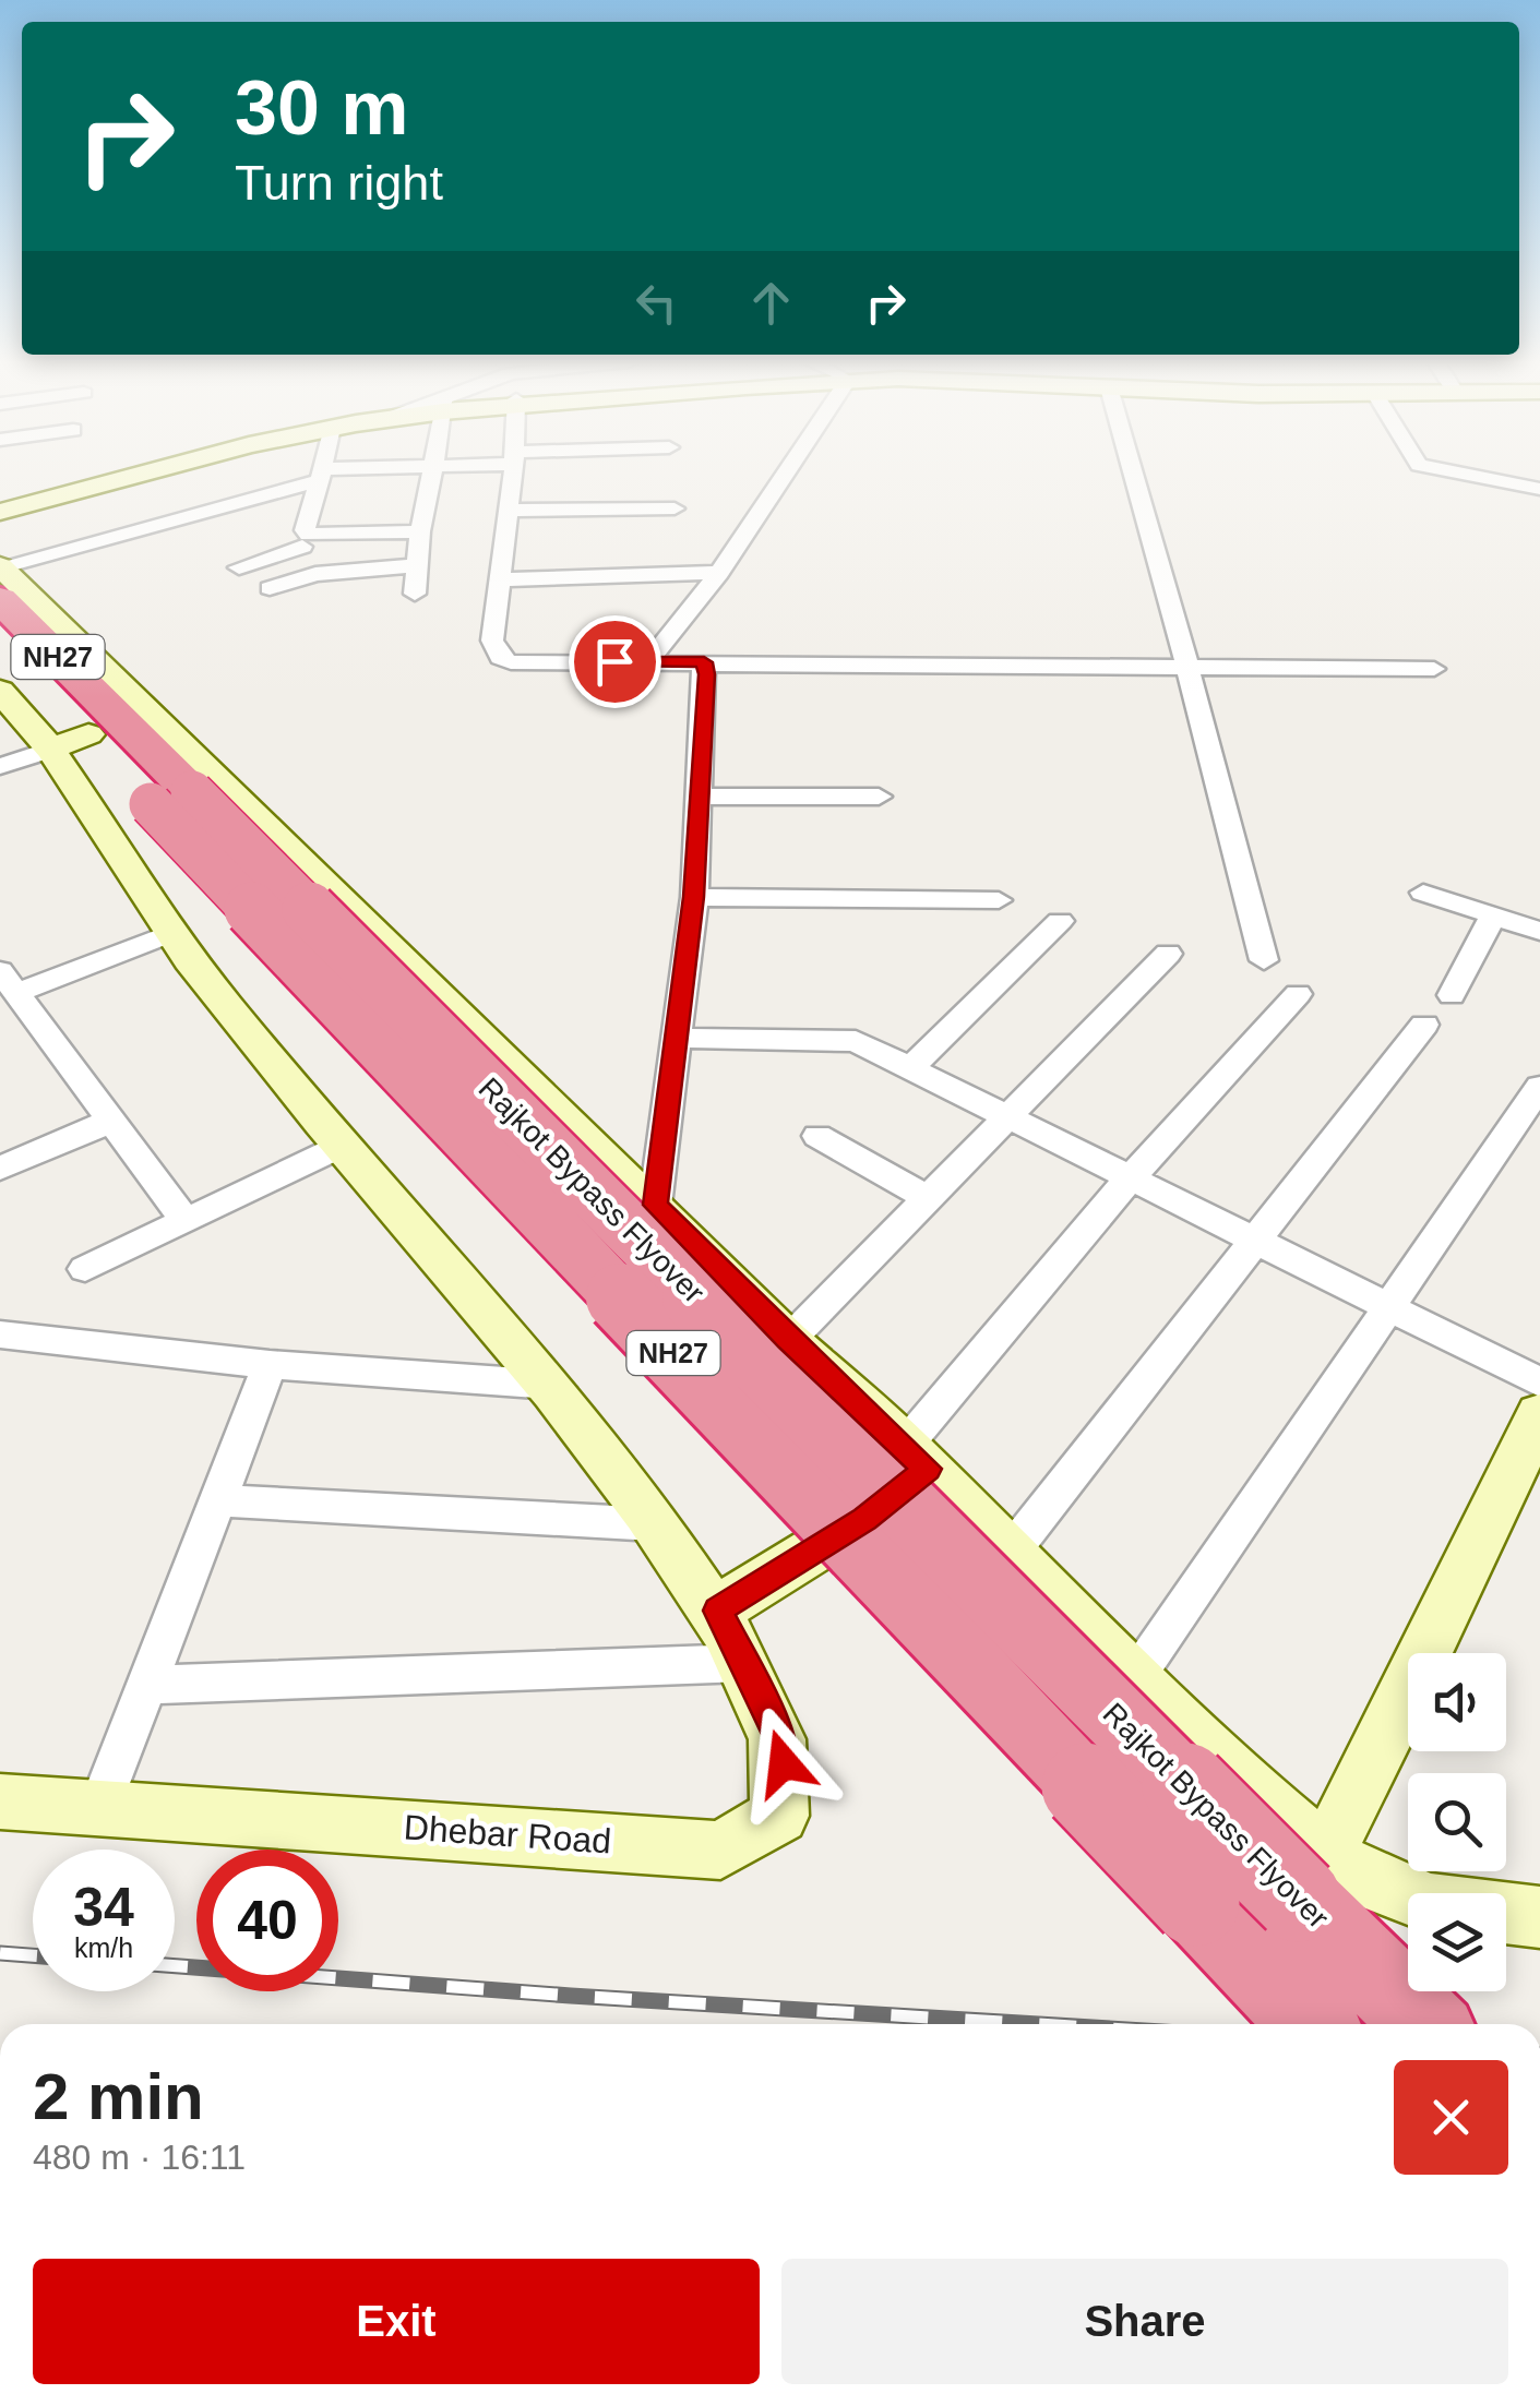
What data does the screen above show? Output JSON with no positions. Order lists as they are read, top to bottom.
{
  "streets": {
    "highway": ["NH27", "Rajkot Bypass Flyover"],
    "street": ["Dhebar Road"]
  },
  "crossings": [
    ["NH27", "Rajkot Bypass Flyover"],
    ["NH27", "Dhebar Road"],
    ["Rajkot Bypass Flyover", "Dhebar Road"]
  ],
  "page": {
    "turn": ["30 m", "Turn right"],
    "speed": "34 km/h",
    "limit": "40",
    "heading": ["2 min", "480 m · 16:11"],
    "buttons": ["Exit", "Share"]
  }
}
